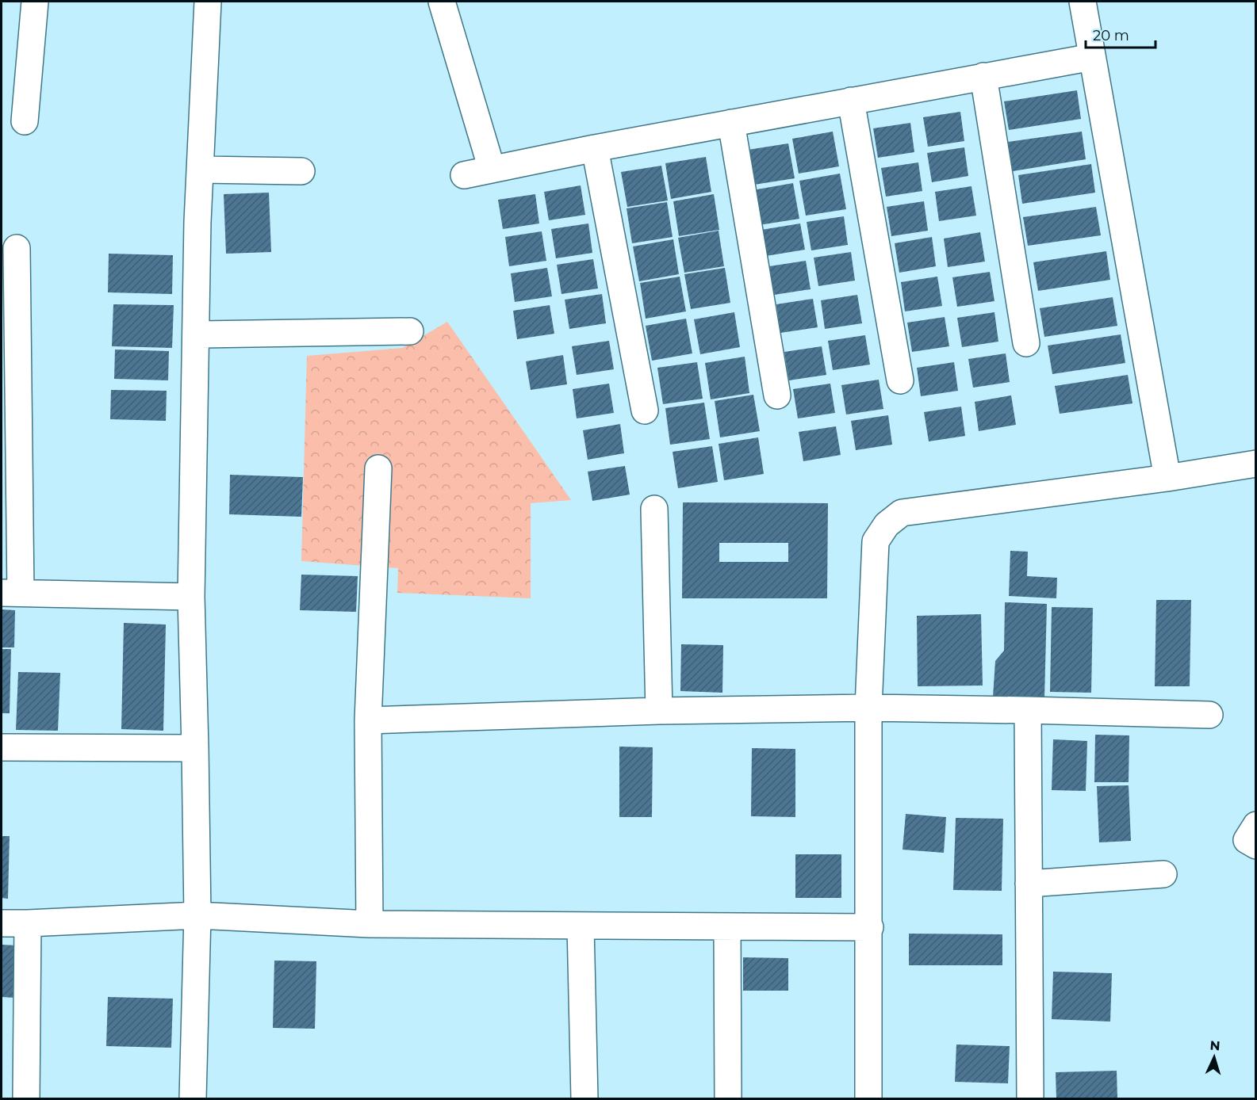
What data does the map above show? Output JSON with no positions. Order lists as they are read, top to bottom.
{
  "scale_bar": "20 m",
  "north": "top"
}
